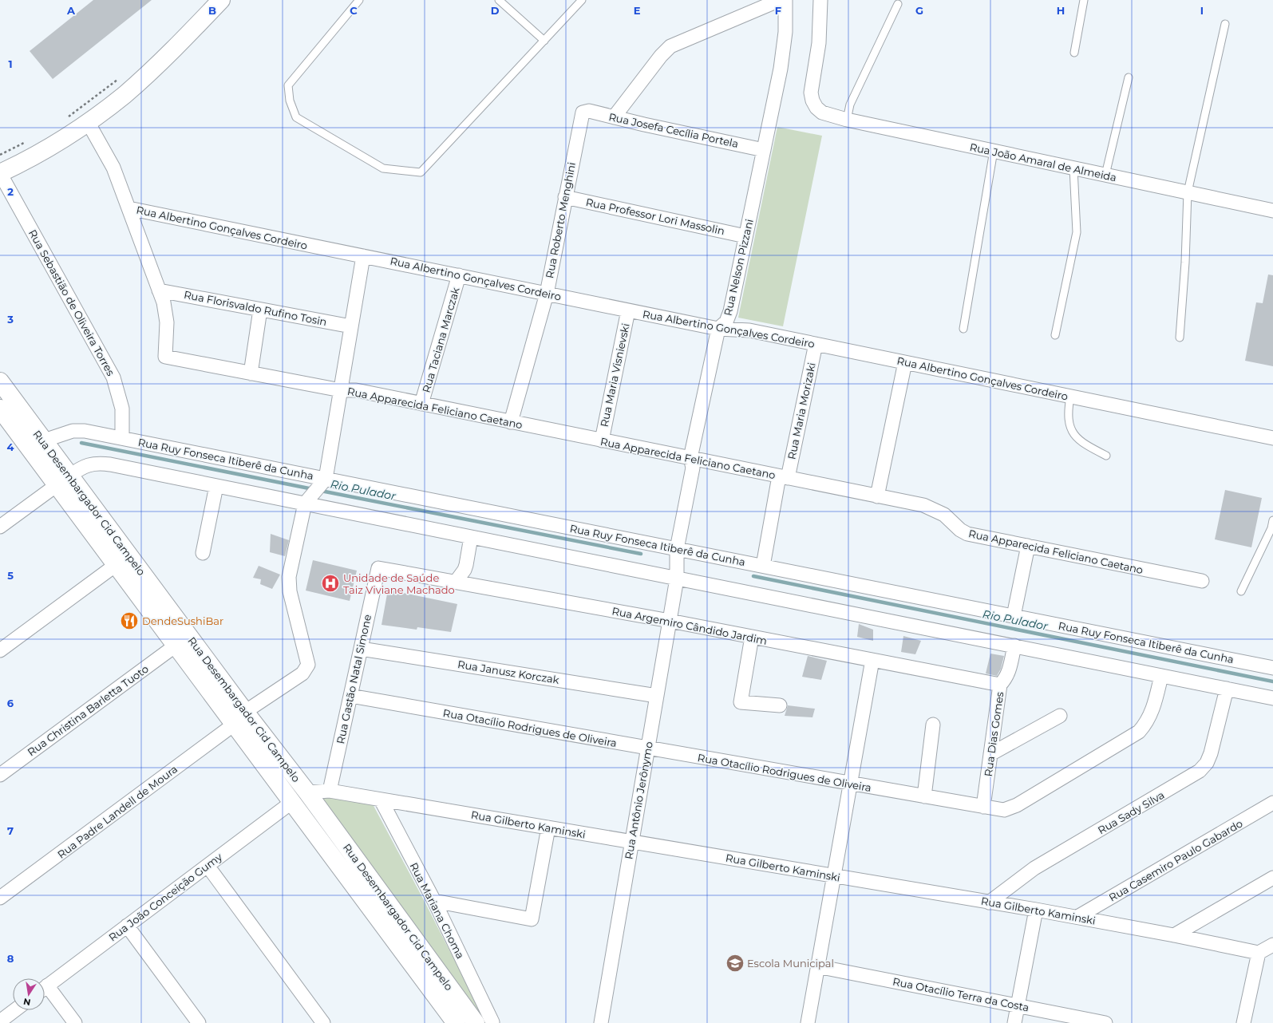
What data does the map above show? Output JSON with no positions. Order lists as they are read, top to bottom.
{
  "streets": {
    "main road": ["Rua Desembargador Cid Campelo"],
    "street": [
      "Rua Josefa Cecília Portela",
      "Rua João Amaral de Almeida",
      "Rua Professor Lori Massolin",
      "Rua Roberto Menghini",
      "Rua Albertino Gonçalves Cordeiro",
      "Rua Nelson Pizzani",
      "Rua Sebastião de Oliveira Torres",
      "Rua Florisvaldo Rufino Tosin",
      "Rua Taciana Marczak",
      "Rua Maria Visnievski",
      "Rua Apparecida Feliciano Caetano",
      "Rua Maria Morizaki",
      "Rua Ruy Fonseca Itiberê da Cunha",
      "Rua Argemiro Cândido Jardim",
      "Rua Janusz Korczak",
      "Rua Gastão Natal Simone",
      "Rua Christina Barletta Tuoto",
      "Rua Otacílio Rodrigues de Oliveira",
      "Rua Dias Gomes",
      "Rua Antônio Jerônymo",
      "Rua Padre Landell de Moura",
      "Rua Sady Silva",
      "Rua Gilberto Kaminski",
      "Rua Casemiro Paulo Gabardo",
      "Rua João Conceição Gumy",
      "Rua Mariana Choma",
      "Rua Otacílio Terra da Costa"
    ]
  },
  "crossings": [
    ["Rua Josefa Cecília Portela", "Rua Roberto Menghini"],
    ["Rua Josefa Cecília Portela", "Rua Nelson Pizzani"],
    ["Rua Professor Lori Massolin", "Rua Roberto Menghini"],
    ["Rua Professor Lori Massolin", "Rua Nelson Pizzani"],
    ["Rua Roberto Menghini", "Rua Albertino Gonçalves Cordeiro"],
    ["Rua Roberto Menghini", "Rua Apparecida Feliciano Caetano"],
    ["Rua Albertino Gonçalves Cordeiro", "Rua Nelson Pizzani"],
    ["Rua Albertino Gonçalves Cordeiro", "Rua Taciana Marczak"],
    ["Rua Albertino Gonçalves Cordeiro", "Rua Maria Visnievski"],
    ["Rua Albertino Gonçalves Cordeiro", "Rua Maria Morizaki"],
    ["Rua Nelson Pizzani", "Rua Apparecida Feliciano Caetano"],
    ["Rua Nelson Pizzani", "Rua Ruy Fonseca Itiberê da Cunha"],
    ["Rua Nelson Pizzani", "Rua Antônio Jerônymo"],
    ["Rua Sebastião de Oliveira Torres", "Rua Ruy Fonseca Itiberê da Cunha"],
    ["Rua Florisvaldo Rufino Tosin", "Rua Apparecida Feliciano Caetano"],
    ["Rua Taciana Marczak", "Rua Apparecida Feliciano Caetano"],
    ["Rua Maria Visnievski", "Rua Apparecida Feliciano Caetano"],
    ["Rua Apparecida Feliciano Caetano", "Rua Maria Morizaki"],
    ["Rua Maria Morizaki", "Rua Ruy Fonseca Itiberê da Cunha"],
    ["Rua Ruy Fonseca Itiberê da Cunha", "Rua Desembargador Cid Campelo"],
    ["Rua Desembargador Cid Campelo", "Rua Christina Barletta Tuoto"],
    ["Rua Desembargador Cid Campelo", "Rua Padre Landell de Moura"],
    ["Rua Desembargador Cid Campelo", "Rua Gilberto Kaminski"],
    ["Rua Desembargador Cid Campelo", "Rua João Conceição Gumy"],
    ["Rua Desembargador Cid Campelo", "Rua Mariana Choma"],
    ["Rua Argemiro Cândido Jardim", "Rua Gastão Natal Simone"],
    ["Rua Argemiro Cândido Jardim", "Rua Dias Gomes"],
    ["Rua Argemiro Cândido Jardim", "Rua Antônio Jerônymo"],
    ["Rua Janusz Korczak", "Rua Gastão Natal Simone"],
    ["Rua Janusz Korczak", "Rua Antônio Jerônymo"],
    ["Rua Gastão Natal Simone", "Rua Otacílio Rodrigues de Oliveira"],
    ["Rua Gastão Natal Simone", "Rua Gilberto Kaminski"],
    ["Rua Otacílio Rodrigues de Oliveira", "Rua Dias Gomes"],
    ["Rua Otacílio Rodrigues de Oliveira", "Rua Antônio Jerônymo"],
    ["Rua Antônio Jerônymo", "Rua Gilberto Kaminski"],
    ["Rua Sady Silva", "Rua Gilberto Kaminski"],
    ["Rua Gilberto Kaminski", "Rua Casemiro Paulo Gabardo"],
    ["Rua Gilberto Kaminski", "Rua Mariana Choma"]
  ],
  "water": ["Rio Pulador"],
  "places": {
    "hospital": ["Unidade de Saúde Taiz Viviane Machado"],
    "restaurant": ["DendeSushiBar"],
    "school or university": ["Escola Municipal"]
  },
  "north": "bottom",
  "grid": {
    "columns": [
      "A",
      "B",
      "C",
      "D",
      "E",
      "F",
      "G",
      "H",
      "I"
    ],
    "rows": [
      "1",
      "2",
      "3",
      "4",
      "5",
      "6",
      "7",
      "8"
    ]
  }
}
